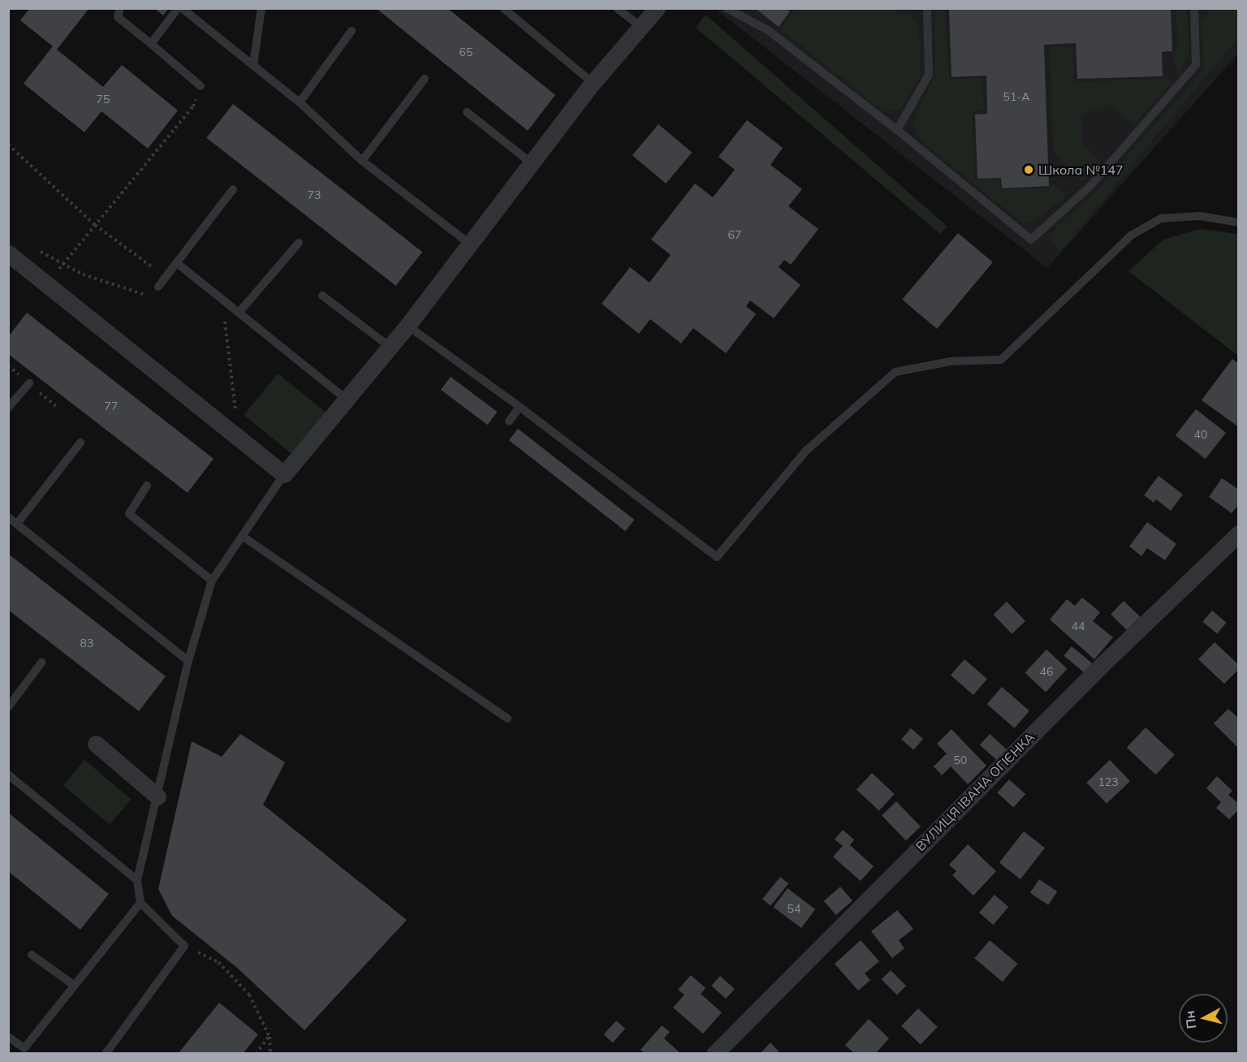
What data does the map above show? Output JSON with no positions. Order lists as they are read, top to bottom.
{
  "streets": {
    "street": ["ВУЛИЦЯ ІВАНА ОГІЄНКА"]
  },
  "places": ["Школа №147"],
  "house_numbers": [
    "65",
    "51-А",
    "75",
    "73",
    "67",
    "77",
    "40",
    "44",
    "83",
    "46",
    "50",
    "123",
    "54"
  ],
  "north": "left"
}
